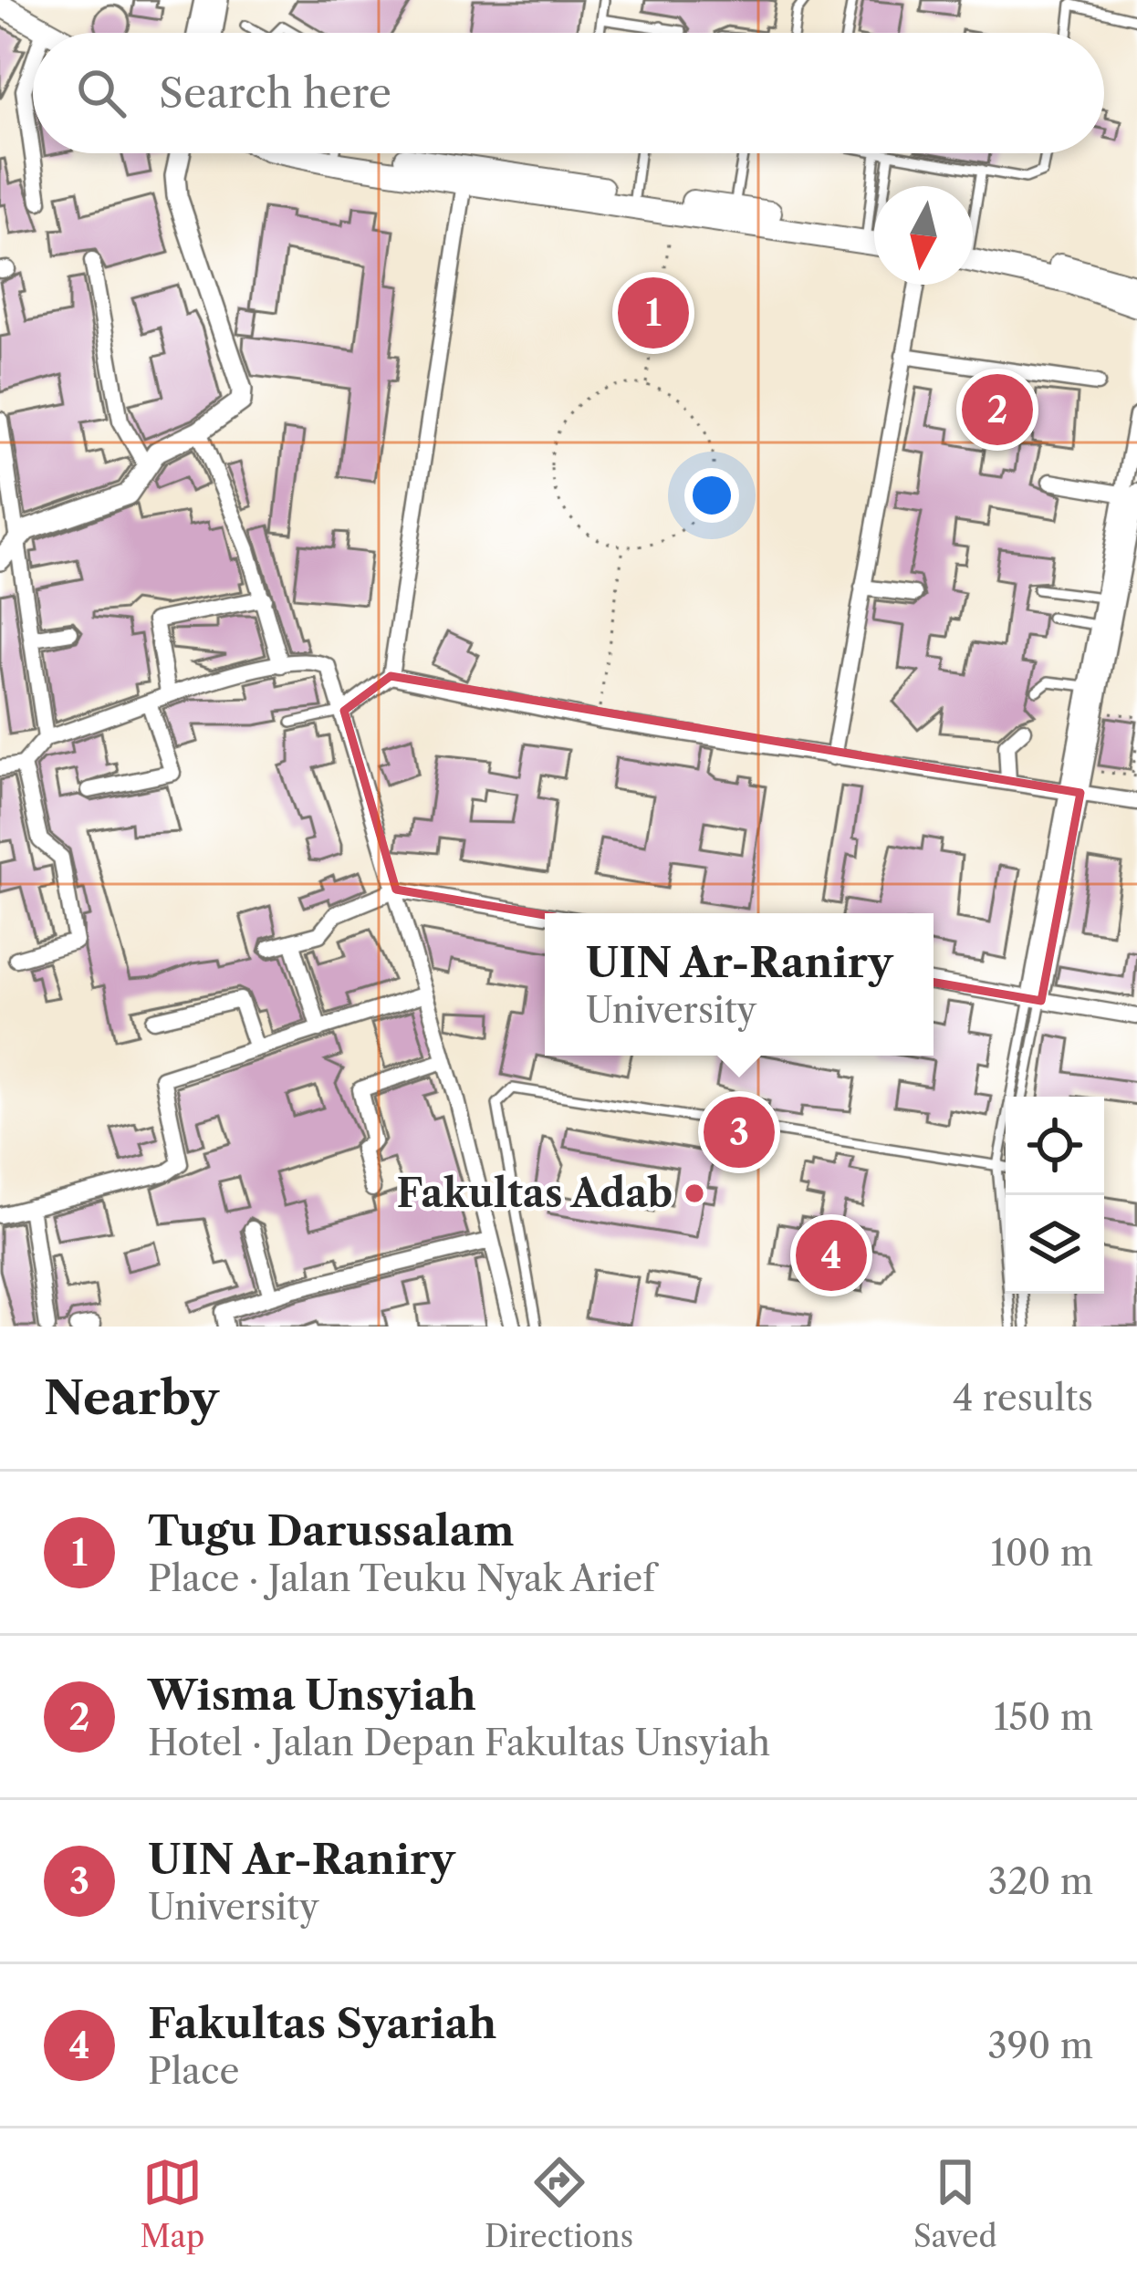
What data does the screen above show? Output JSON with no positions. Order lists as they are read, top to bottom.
{
  "places": ["Fakultas Adab"],
  "north": "bottom",
  "page": {
    "search": "Search here",
    "pins": [
      "1",
      "2",
      "3",
      "4"
    ],
    "popup": ["UIN Ar-Raniry", "University"],
    "heading": ["Nearby", "4 results"],
    "list": [
      {
        "mark": "1",
        "name": "Tugu Darussalam",
        "note": "Place · Jalan Teuku Nyak Arief",
        "value": "100 m"
      },
      {
        "mark": "2",
        "name": "Wisma Unsyiah",
        "note": "Hotel · Jalan Depan Fakultas Unsyiah",
        "value": "150 m"
      },
      {
        "mark": "3",
        "name": "UIN Ar-Raniry",
        "note": "University",
        "value": "320 m"
      },
      {
        "mark": "4",
        "name": "Fakultas Syariah",
        "note": "Place",
        "value": "390 m"
      }
    ],
    "nav": ["Map", "Directions", "Saved"]
  }
}
